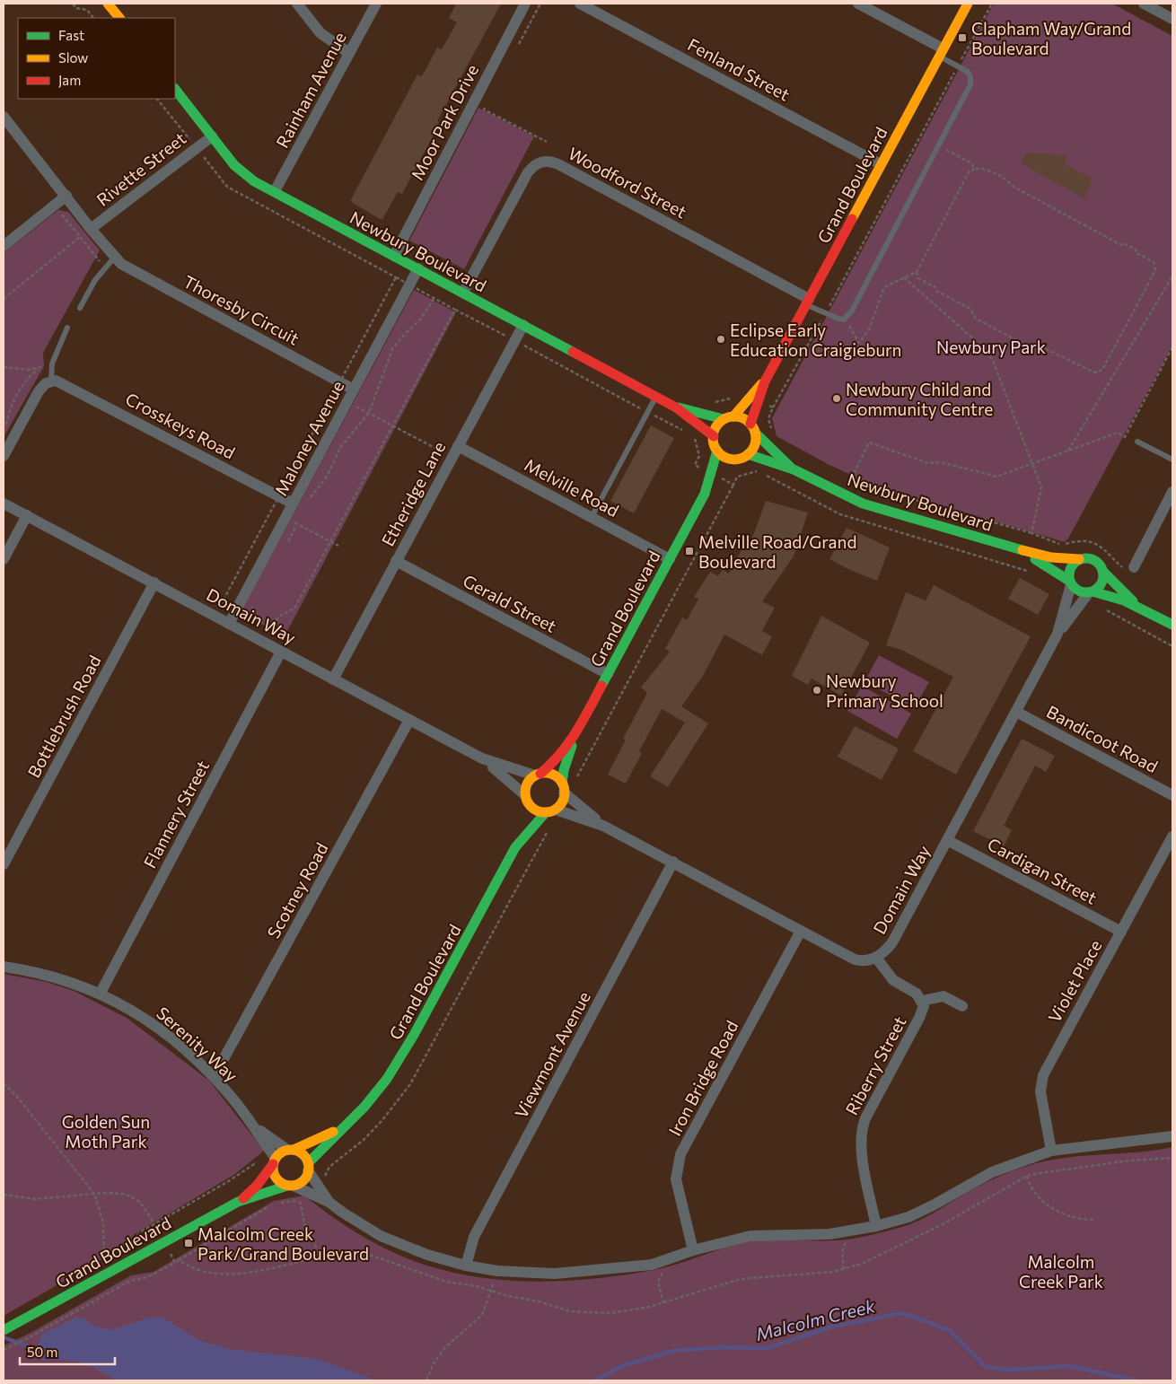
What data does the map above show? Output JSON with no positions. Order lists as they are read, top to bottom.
{
  "streets": {
    "street": [
      "Fenland Street",
      "Rainham Avenue",
      "Moor Park Drive",
      "Rivette Street",
      "Woodford Street",
      "Grand Boulevard",
      "Newbury Boulevard",
      "Thoresby Circuit",
      "Crosskeys Road",
      "Maloney Avenue",
      "Melville Road",
      "Etheridge Lane",
      "Gerald Street",
      "Domain Way",
      "Bottlebrush Road",
      "Bandicoot Road",
      "Flannery Street",
      "Cardigan Street",
      "Scotney Road",
      "Violet Place",
      "Serenity Way",
      "Viewmont Avenue",
      "Riberry Street",
      "Iron Bridge Road"
    ]
  },
  "crossings": [
    ["Fenland Street", "Grand Boulevard"],
    ["Rainham Avenue", "Newbury Boulevard"],
    ["Moor Park Drive", "Newbury Boulevard"],
    ["Rivette Street", "Newbury Boulevard"],
    ["Rivette Street", "Thoresby Circuit"],
    ["Woodford Street", "Grand Boulevard"],
    ["Woodford Street", "Newbury Boulevard"],
    ["Grand Boulevard", "Newbury Boulevard"],
    ["Grand Boulevard", "Melville Road"],
    ["Grand Boulevard", "Gerald Street"],
    ["Grand Boulevard", "Domain Way"],
    ["Grand Boulevard", "Serenity Way"],
    ["Newbury Boulevard", "Maloney Avenue"],
    ["Newbury Boulevard", "Etheridge Lane"],
    ["Newbury Boulevard", "Domain Way"],
    ["Thoresby Circuit", "Maloney Avenue"],
    ["Crosskeys Road", "Maloney Avenue"],
    ["Maloney Avenue", "Domain Way"],
    ["Melville Road", "Etheridge Lane"],
    ["Etheridge Lane", "Gerald Street"],
    ["Etheridge Lane", "Domain Way"],
    ["Domain Way", "Bottlebrush Road"],
    ["Domain Way", "Bandicoot Road"],
    ["Domain Way", "Flannery Street"],
    ["Domain Way", "Cardigan Street"],
    ["Domain Way", "Scotney Road"],
    ["Domain Way", "Viewmont Avenue"],
    ["Domain Way", "Riberry Street"],
    ["Domain Way", "Iron Bridge Road"],
    ["Flannery Street", "Serenity Way"],
    ["Cardigan Street", "Violet Place"],
    ["Scotney Road", "Serenity Way"]
  ],
  "water": ["Malcolm Creek"],
  "parks": ["Newbury Park", "Golden Sun Moth Park", "Malcolm Creek Park"],
  "places": {
    "transit": ["Clapham Way/Grand Boulevard", "Melville Road/Grand Boulevard", "Malcolm Creek Park/Grand Boulevard"],
    "other": ["Eclipse Early Education Craigieburn", "Newbury Child and Community Centre", "Newbury Primary School"]
  },
  "legend": ["Fast", "Slow", "Jam"],
  "scale_bar": "50 m"
}
